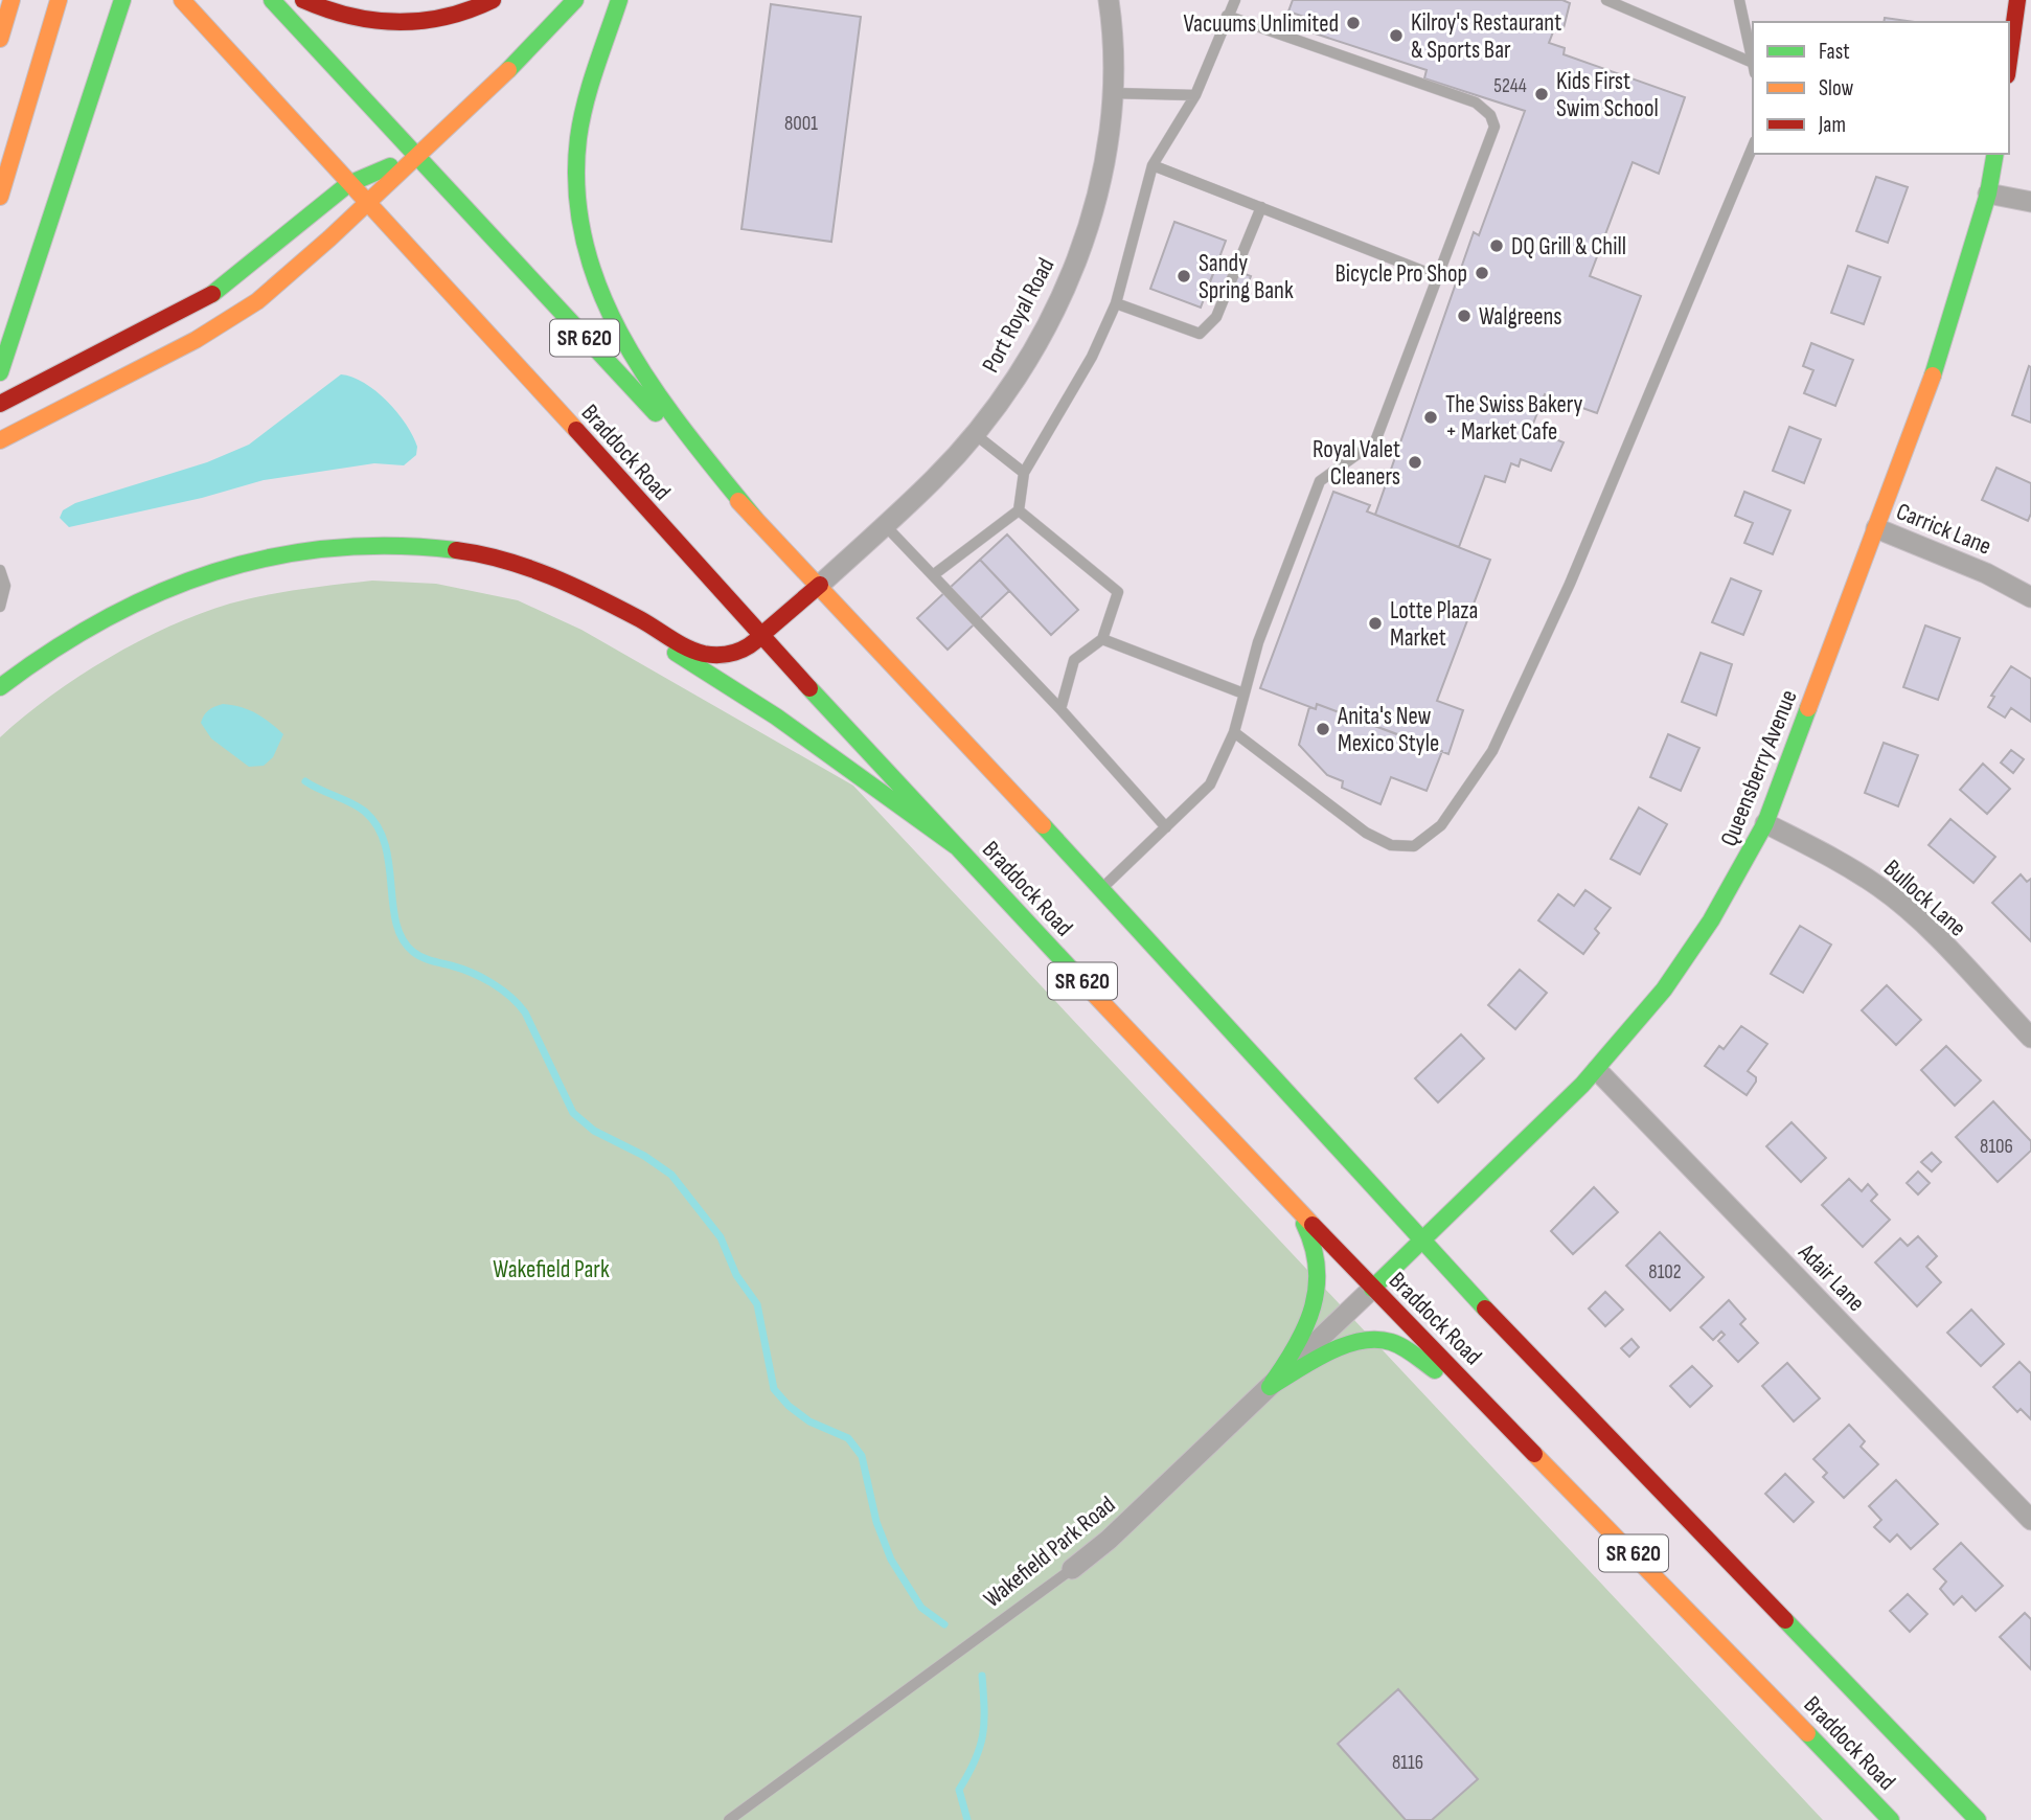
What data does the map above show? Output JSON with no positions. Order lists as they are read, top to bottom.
{
  "streets": {
    "main road": ["SR 620", "Braddock Road", "Queensberry Avenue"],
    "street": [
      "Port Royal Road",
      "Carrick Lane",
      "Bullock Lane",
      "Adair Lane",
      "Wakefield Park Road"
    ]
  },
  "crossings": [
    ["Port Royal Road", "Braddock Road"],
    ["Braddock Road", "Queensberry Avenue"],
    ["Braddock Road", "Wakefield Park Road"],
    ["Carrick Lane", "Queensberry Avenue"],
    ["Queensberry Avenue", "Bullock Lane"],
    ["Queensberry Avenue", "Adair Lane"],
    ["Queensberry Avenue", "Wakefield Park Road"]
  ],
  "parks": ["Wakefield Park"],
  "places": [
    "Vacuums Unlimited",
    "Kilroy's Restaurant & Sports Bar",
    "Kids First Swim School",
    "DQ Grill & Chill",
    "Bicycle Pro Shop",
    "Sandy Spring Bank",
    "Walgreens",
    "The Swiss Bakery + Market Cafe",
    "Royal Valet Cleaners",
    "Lotte Plaza Market",
    "Anita's New Mexico Style"
  ],
  "house_numbers": [
    "5244",
    "8001",
    "8106",
    "8102",
    "8116"
  ],
  "legend": ["Fast", "Slow", "Jam"]
}
